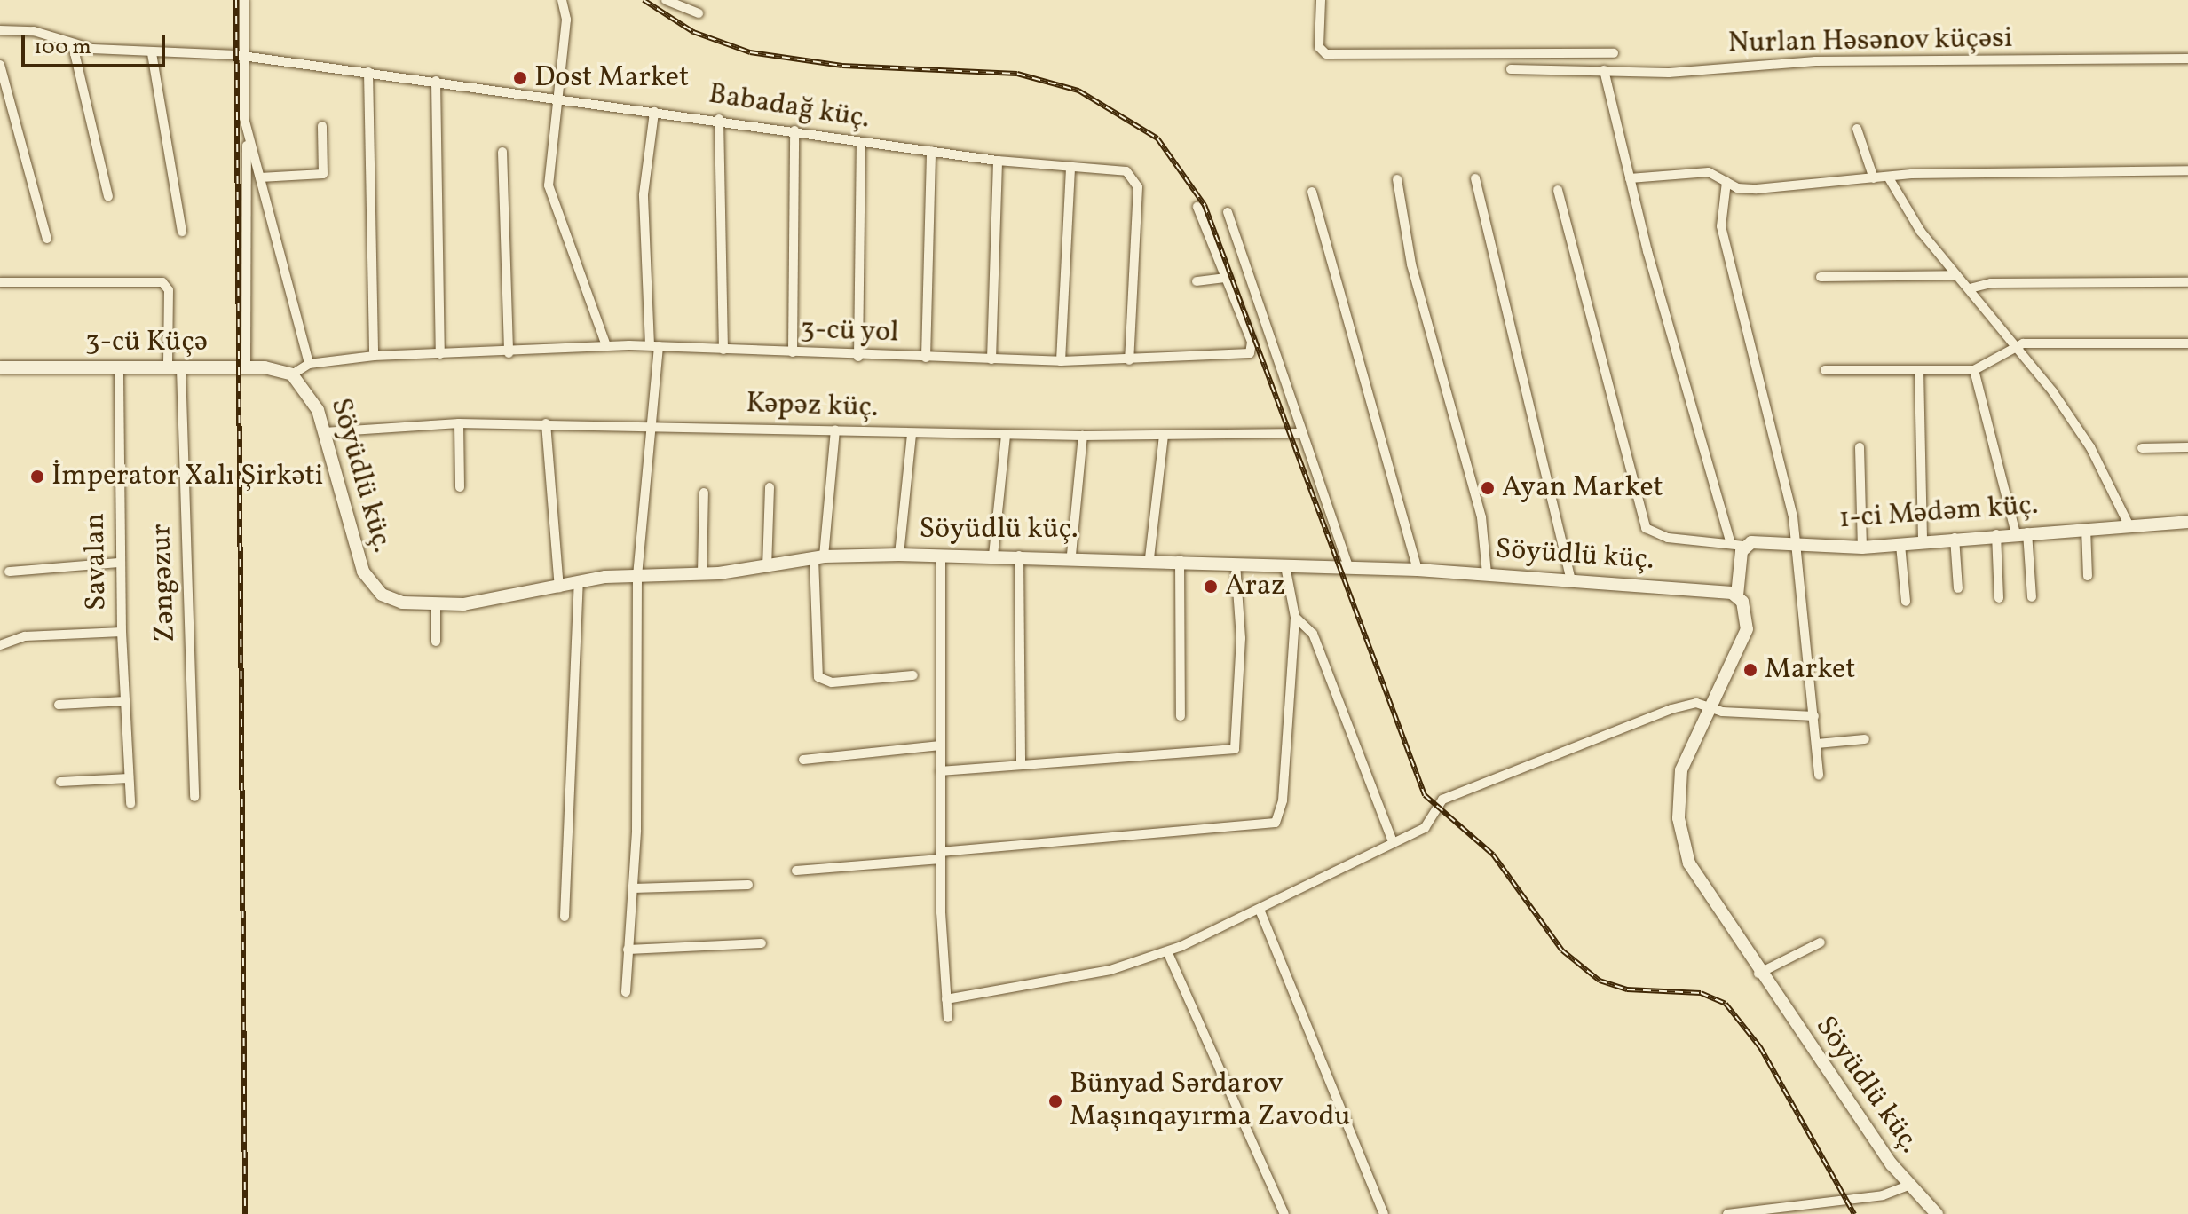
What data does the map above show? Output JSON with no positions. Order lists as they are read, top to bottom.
{
  "streets": {
    "street": [
      "Nurlan Həsənov küçəsi",
      "Babadağ küç.",
      "3-cü yol",
      "3-cü Küçə",
      "Kəpəz küç.",
      "Söyüdlü küç.",
      "1-ci Mədəm küç.",
      "Savalan",
      "Zəngəzur"
    ]
  },
  "crossings": [
    ["Babadağ küç.", "3-cü yol"],
    ["3-cü yol", "3-cü Küçə"],
    ["3-cü yol", "Söyüdlü küç."],
    ["3-cü Küçə", "Söyüdlü küç."],
    ["3-cü Küçə", "Savalan"],
    ["3-cü Küçə", "Zəngəzur"],
    ["Kəpəz küç.", "Söyüdlü küç."]
  ],
  "places": [
    "Dost Market",
    "İmperator Xalı Şirkəti",
    "Ayan Market",
    "Araz",
    "Market",
    "Bünyad Sərdarov Maşınqayırma Zavodu"
  ],
  "scale_bar": "100 m"
}
